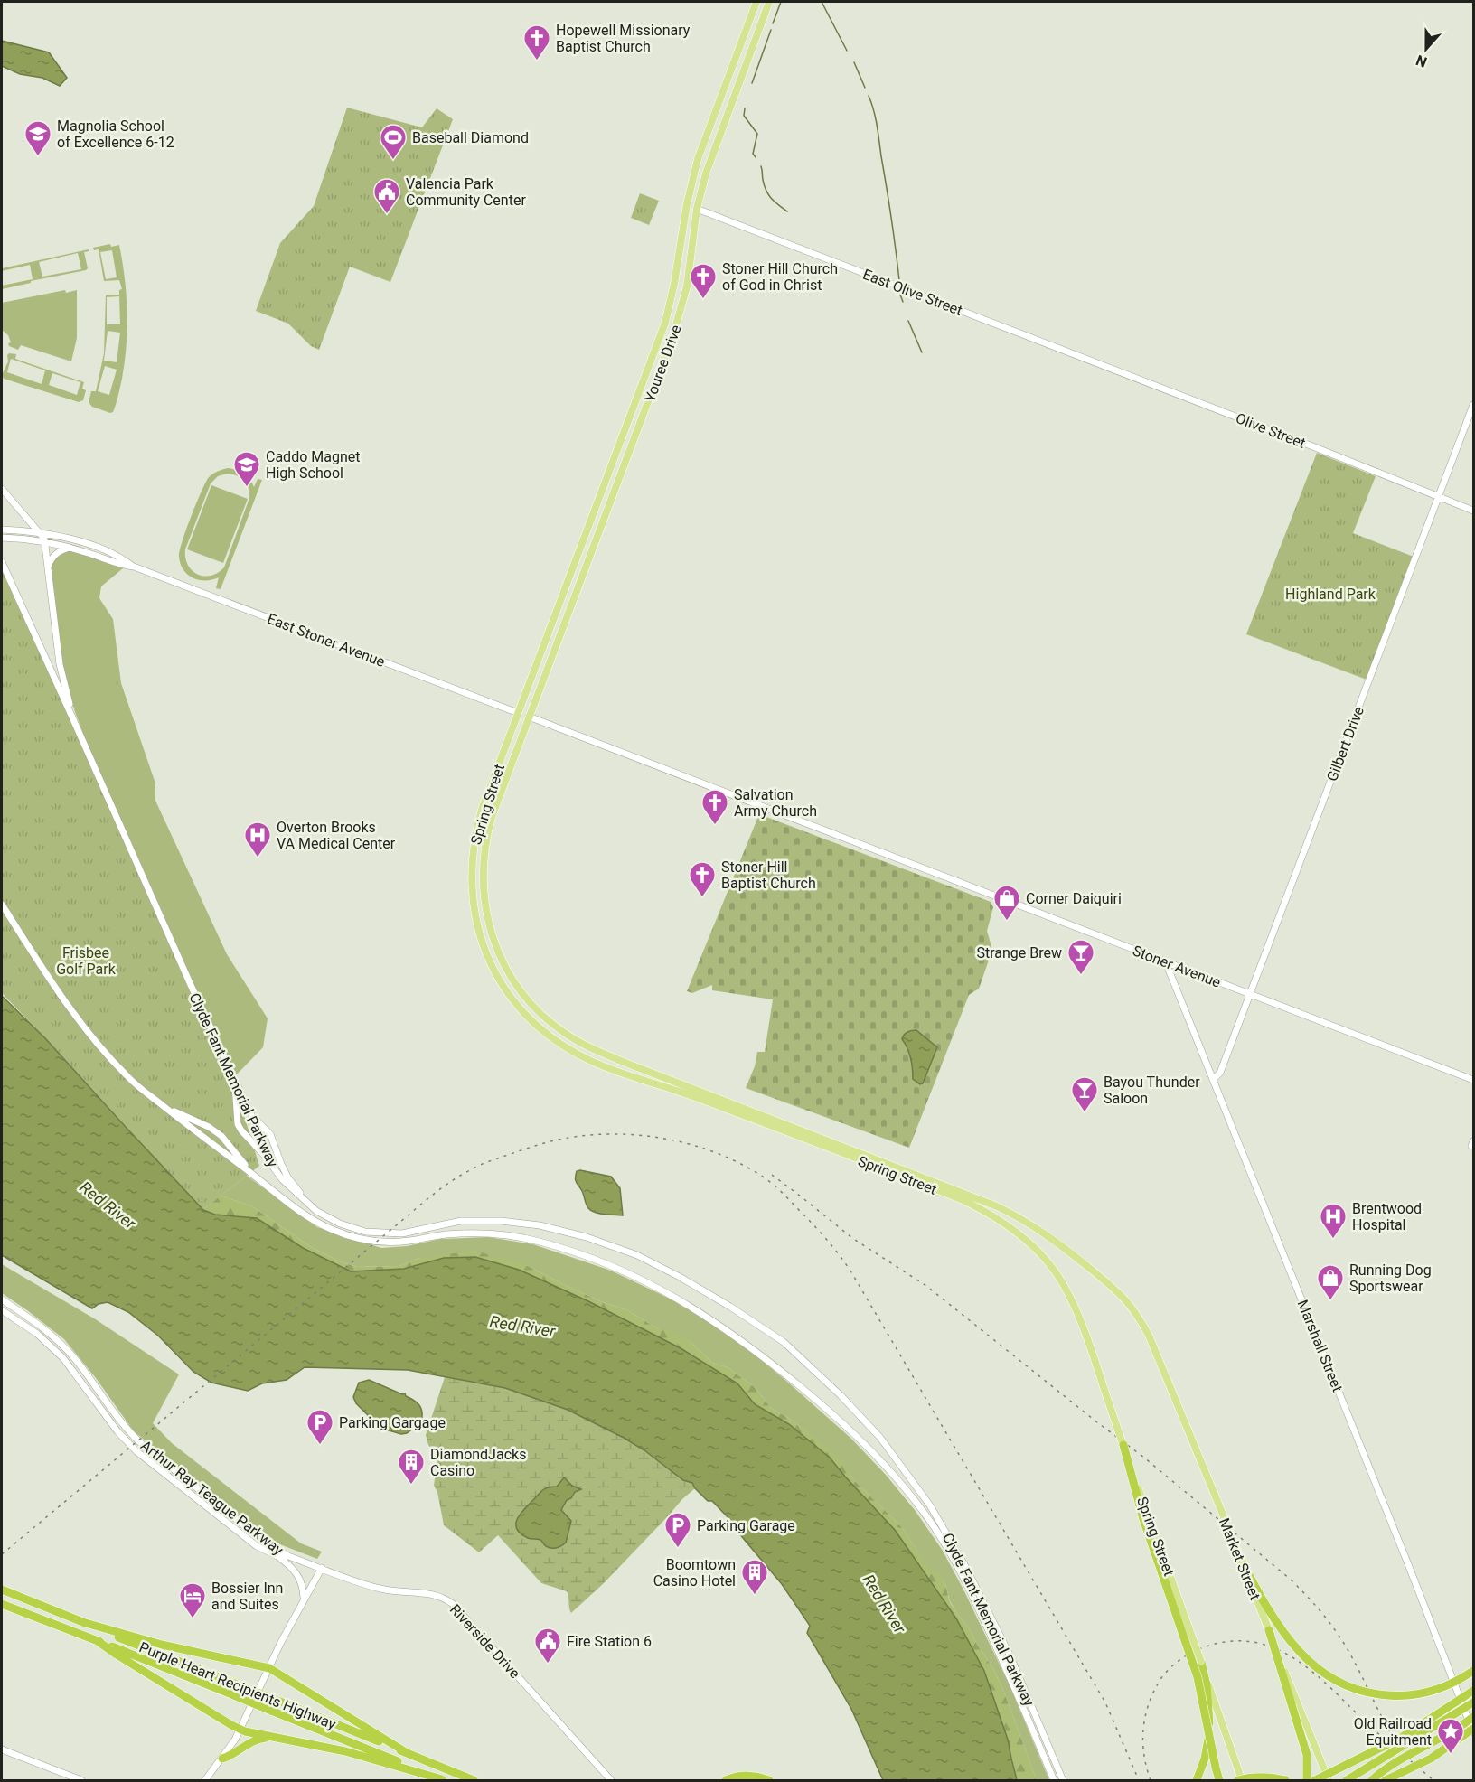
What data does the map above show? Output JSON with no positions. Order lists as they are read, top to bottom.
{
  "streets": {
    "highway": ["Purple Heart Recipients Highway"],
    "main road": ["Youree Drive", "Spring Street", "Market Street"],
    "street": [
      "East Olive Street",
      "Olive Street",
      "East Stoner Avenue",
      "Gilbert Drive",
      "Stoner Avenue",
      "Clyde Fant Memorial Parkway",
      "Marshall Street",
      "Arthur Ray Teague Parkway",
      "Riverside Drive"
    ]
  },
  "crossings": [
    ["East Olive Street", "Youree Drive"],
    ["East Olive Street", "Olive Street"],
    ["Youree Drive", "East Stoner Avenue"],
    ["Youree Drive", "Spring Street"],
    ["Youree Drive", "Stoner Avenue"],
    ["Olive Street", "Gilbert Drive"],
    ["East Stoner Avenue", "Spring Street"],
    ["Gilbert Drive", "Stoner Avenue"],
    ["Gilbert Drive", "Marshall Street"],
    ["Spring Street", "Stoner Avenue"],
    ["Spring Street", "Market Street"],
    ["Stoner Avenue", "Marshall Street"],
    ["Arthur Ray Teague Parkway", "Riverside Drive"]
  ],
  "water": ["Red River"],
  "parks": ["Highland Park", "Frisbee Golf Park"],
  "places": {
    "church": [
      "Hopewell Missionary Baptist Church",
      "Stoner Hill Church of God in Christ",
      "Salvation Army Church",
      "Stoner Hill Baptist Church"
    ],
    "school or university": ["Magnolia School of Excellence 6-12", "Caddo Magnet High School"],
    "sports": ["Baseball Diamond"],
    "public building": ["Valencia Park Community Center", "Fire Station 6"],
    "hospital": ["Overton Brooks VA Medical Center", "Brentwood Hospital"],
    "shop": ["Corner Daiquiri", "Running Dog Sportswear"],
    "bar": ["Strange Brew", "Bayou Thunder Saloon"],
    "parking": ["Parking Gargage", "Parking Garage"],
    "building": ["DiamondJacks Casino", "Boomtown Casino Hotel"],
    "hotel": ["Bossier Inn and Suites"],
    "place": ["Old Railroad Equitment"]
  },
  "north": "bottom"
}
